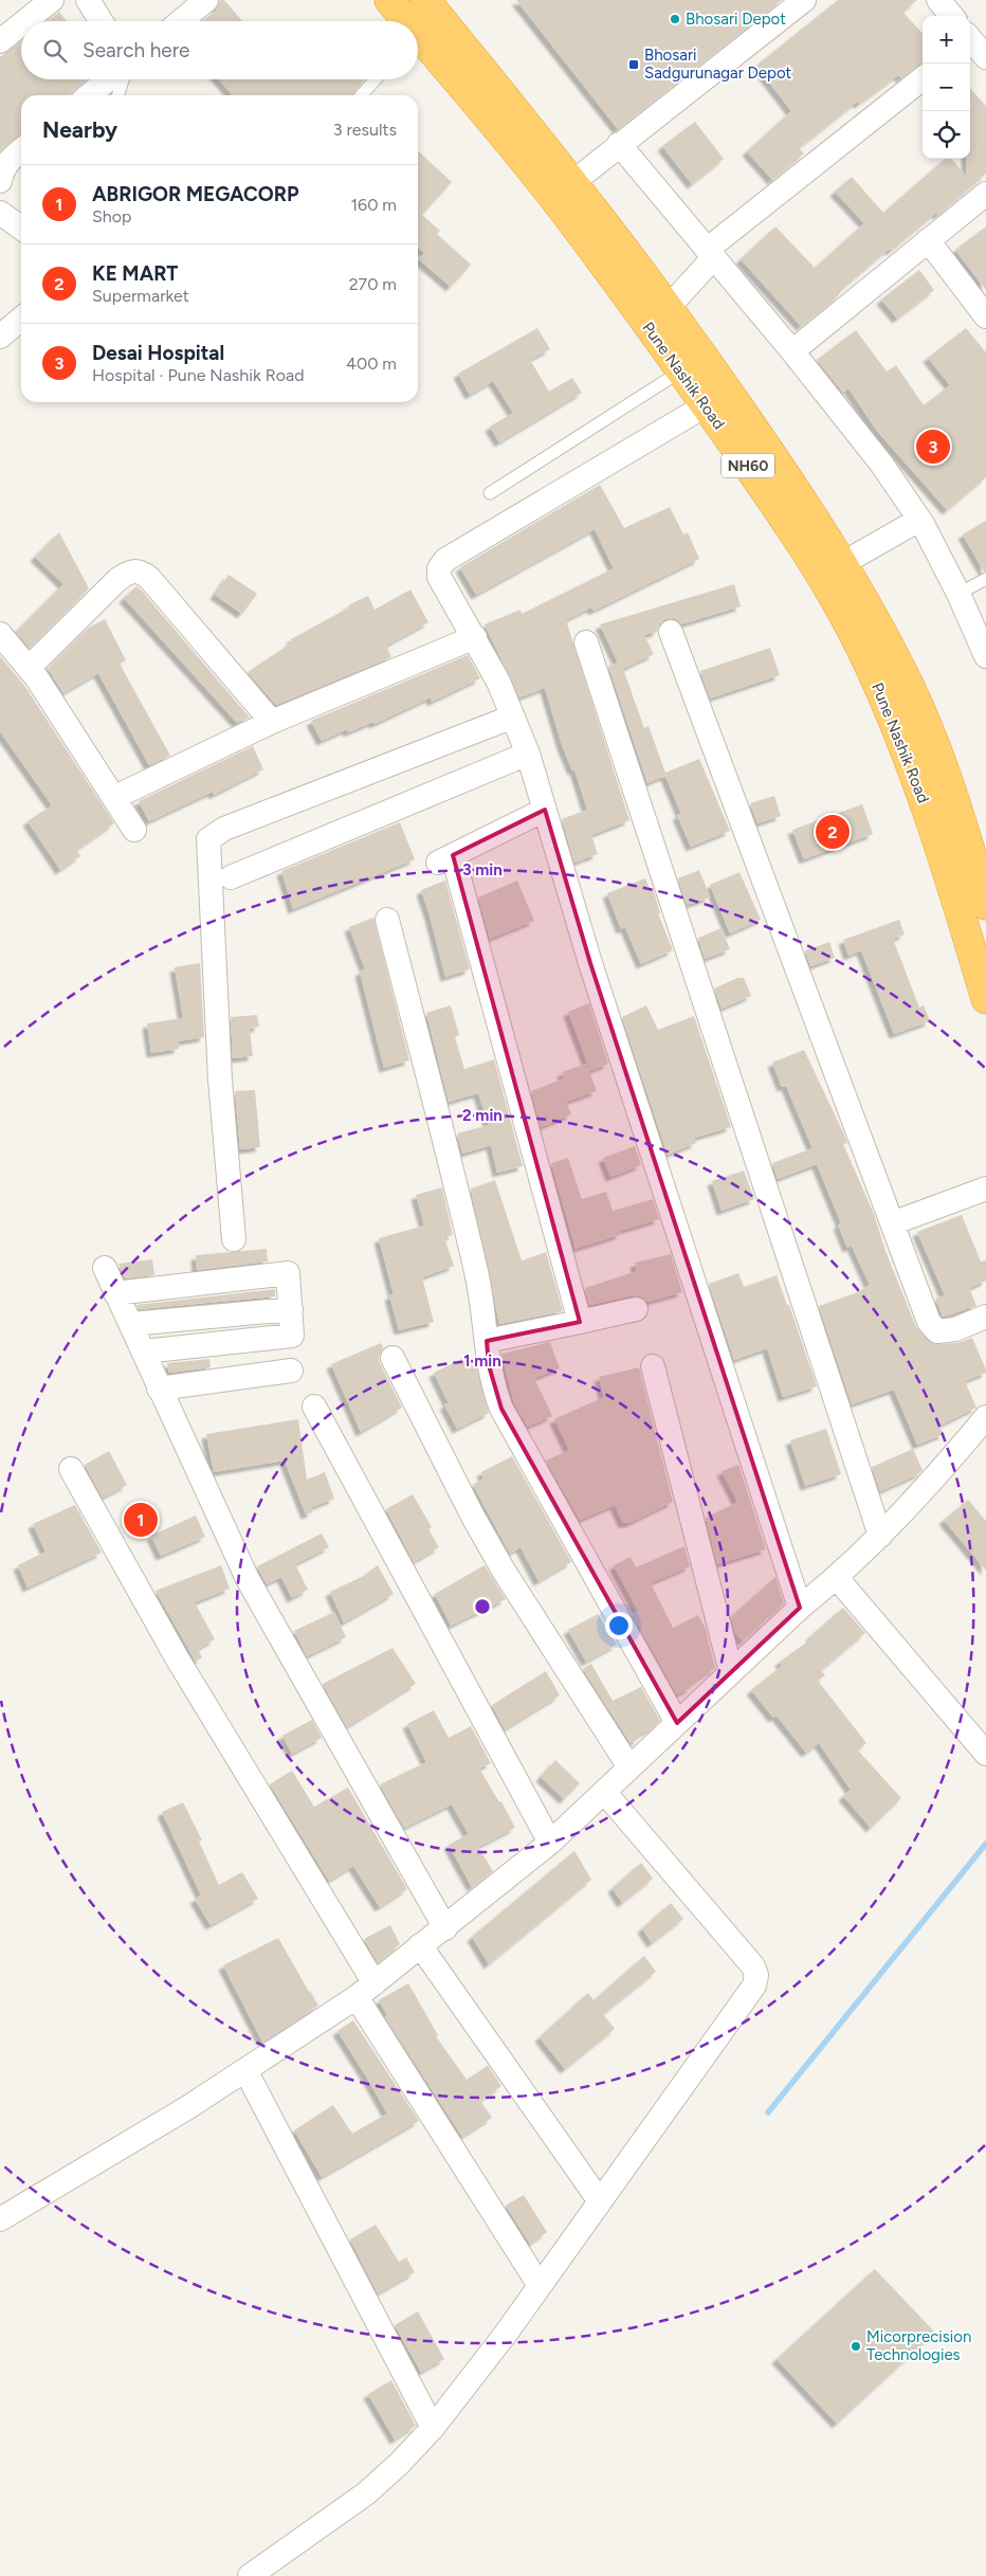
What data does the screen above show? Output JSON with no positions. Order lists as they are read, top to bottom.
{
  "streets": {
    "highway": ["Pune Nashik Road", "NH60"]
  },
  "places": {
    "other": ["Bhosari Depot", "Micorprecision Technologies"],
    "transit": ["Bhosari Sadgurunagar Depot"]
  },
  "page": {
    "map_buttons": ["+", "−"],
    "search": "Search here",
    "heading": ["Nearby", "3 results"],
    "list": [
      {
        "mark": "1",
        "name": "ABRIGOR MEGACORP",
        "note": "Shop",
        "value": "160 m"
      },
      {
        "mark": "2",
        "name": "KE MART",
        "note": "Supermarket",
        "value": "270 m"
      },
      {
        "mark": "3",
        "name": "Desai Hospital",
        "note": "Hospital · Pune Nashik Road",
        "value": "400 m"
      }
    ],
    "pins": ["3", "2", "1"]
  },
  "rings": ["3 min", "2 min", "1 min"]
}
